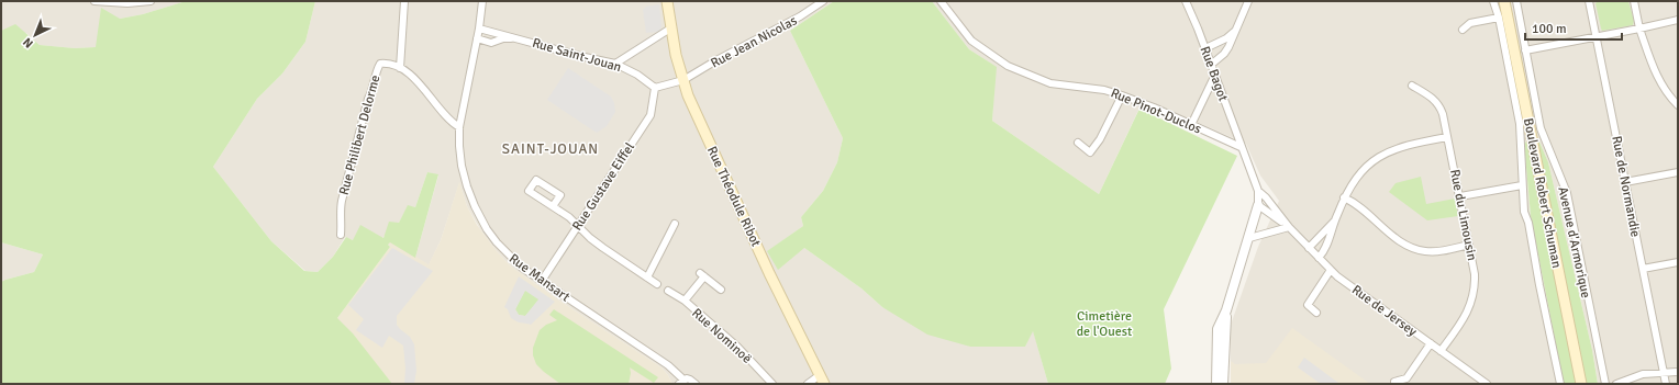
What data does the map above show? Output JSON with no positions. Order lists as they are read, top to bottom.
{
  "streets": {
    "main road": ["Boulevard Robert Schuman", "Rue Théodule Ribot"],
    "street": [
      "Rue Jean Nicolas",
      "Rue Saint-Jouan",
      "Rue Bagot",
      "Rue Pinot-Duclos",
      "Rue Philibert Delorme",
      "Rue Gustave Eiffel",
      "Rue de Normandie",
      "Rue du Limousin",
      "Avenue d'Armorique",
      "Rue Mansart",
      "Rue de Jersey",
      "Rue Nominoë"
    ]
  },
  "crossings": [
    ["Rue Jean Nicolas", "Rue Théodule Ribot"],
    ["Rue Saint-Jouan", "Rue Gustave Eiffel"],
    ["Rue Saint-Jouan", "Rue Mansart"],
    ["Rue Bagot", "Rue Pinot-Duclos"],
    ["Rue Bagot", "Rue de Jersey"],
    ["Rue Pinot-Duclos", "Rue de Jersey"],
    ["Rue Philibert Delorme", "Rue Mansart"],
    ["Rue Gustave Eiffel", "Rue Mansart"],
    ["Rue du Limousin", "Rue de Jersey"]
  ],
  "districts": ["SAINT-JOUAN"],
  "parks": ["Cimetière de l'Ouest"],
  "scale_bar": "100 m",
  "north": "bottom left"
}
